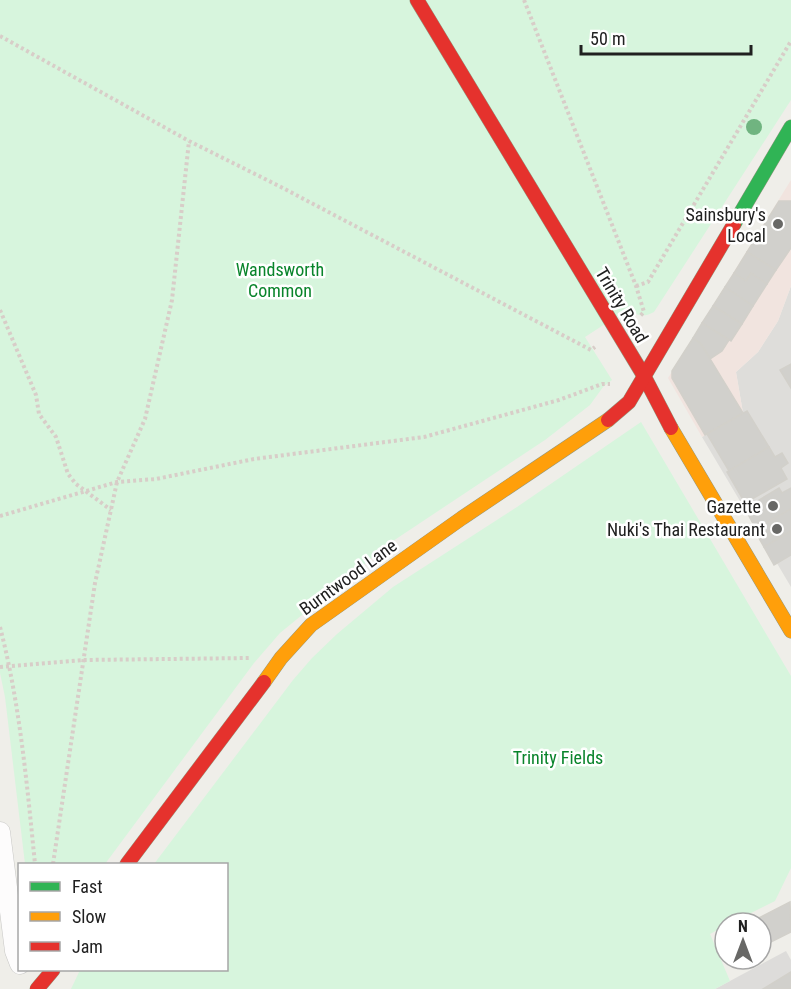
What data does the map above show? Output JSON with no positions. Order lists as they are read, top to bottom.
{
  "streets": {
    "main road": ["Trinity Road", "Burntwood Lane"]
  },
  "crossings": [
    ["Trinity Road", "Burntwood Lane"]
  ],
  "parks": ["Wandsworth Common", "Trinity Fields"],
  "places": ["Sainsbury's Local", "Gazette", "Nuki's Thai Restaurant"],
  "legend": ["Fast", "Slow", "Jam"],
  "scale_bar": "50 m",
  "north": "top"
}
